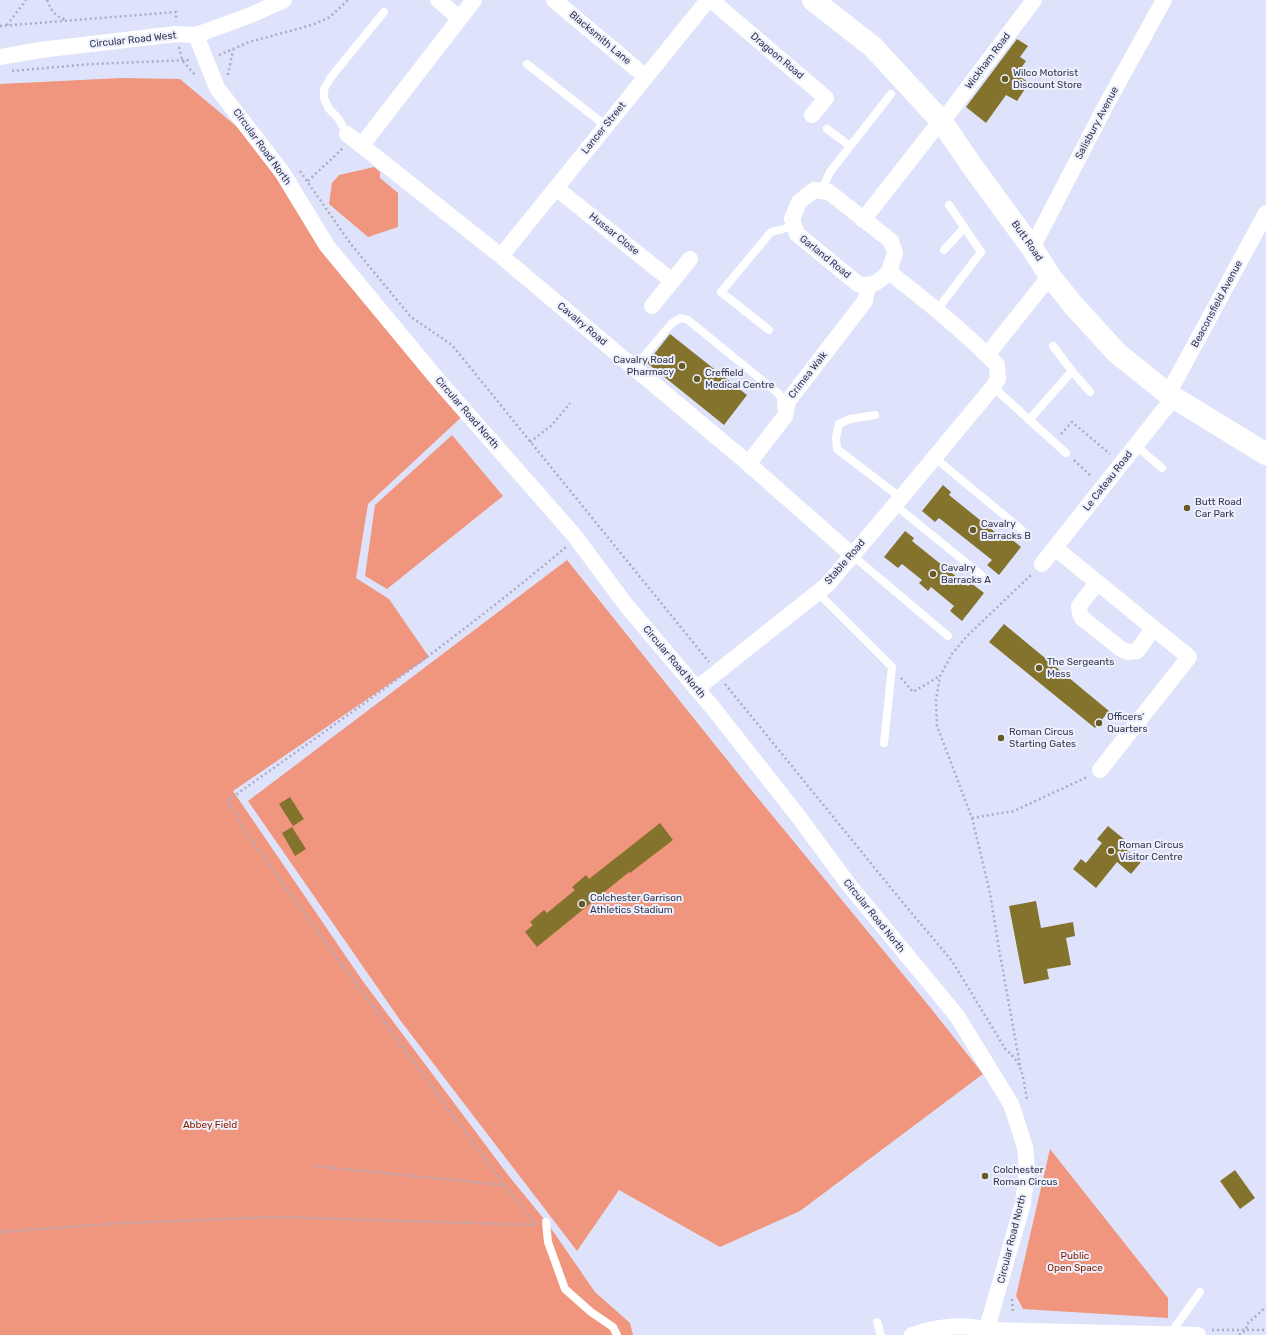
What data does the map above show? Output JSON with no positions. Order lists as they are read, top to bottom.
{
  "streets": {
    "main road": ["Butt Road"],
    "street": [
      "Blacksmith Lane",
      "Circular Road West",
      "Dragoon Road",
      "Wickham Road",
      "Salisbury Avenue",
      "Lancer Street",
      "Circular Road North",
      "Hussar Close",
      "Garland Road",
      "Beaconsfield Avenue",
      "Cavalry Road",
      "Crimea Walk",
      "Le Cateau Road",
      "Stable Road"
    ]
  },
  "crossings": [
    ["Blacksmith Lane", "Lancer Street"],
    ["Circular Road West", "Circular Road North"],
    ["Wickham Road", "Butt Road"],
    ["Salisbury Avenue", "Butt Road"],
    ["Lancer Street", "Hussar Close"],
    ["Lancer Street", "Cavalry Road"],
    ["Circular Road North", "Stable Road"],
    ["Butt Road", "Beaconsfield Avenue"],
    ["Butt Road", "Le Cateau Road"],
    ["Garland Road", "Crimea Walk"],
    ["Beaconsfield Avenue", "Le Cateau Road"],
    ["Cavalry Road", "Crimea Walk"],
    ["Cavalry Road", "Stable Road"]
  ],
  "parks": ["Abbey Field", "Public Open Space"],
  "places": [
    "Wilco Motorist Discount Store",
    "Cavalry Road Pharmacy",
    "Creffield Medical Centre",
    "Butt Road Car Park",
    "Cavalry Barracks B",
    "Cavalry Barracks A",
    "The Sergeants Mess",
    "Officers' Quarters",
    "Roman Circus Starting Gates",
    "Roman Circus Visitor Centre",
    "Colchester Garrison Athletics Stadium",
    "Colchester Roman Circus"
  ]
}
